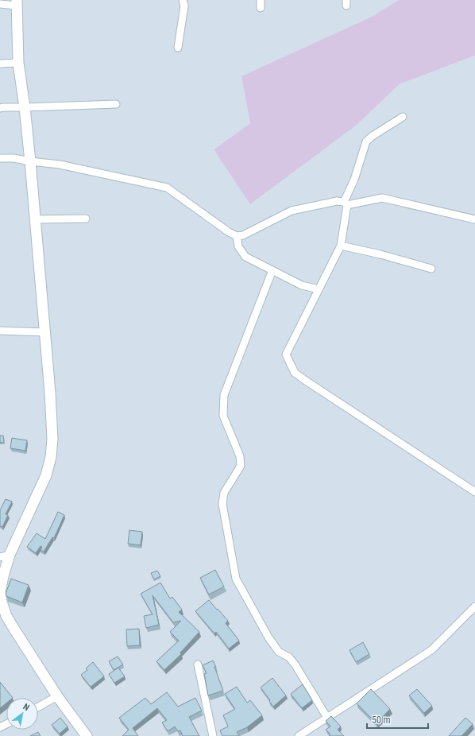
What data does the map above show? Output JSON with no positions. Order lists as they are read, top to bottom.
{
  "scale_bar": "50 m",
  "north": "top right"
}
